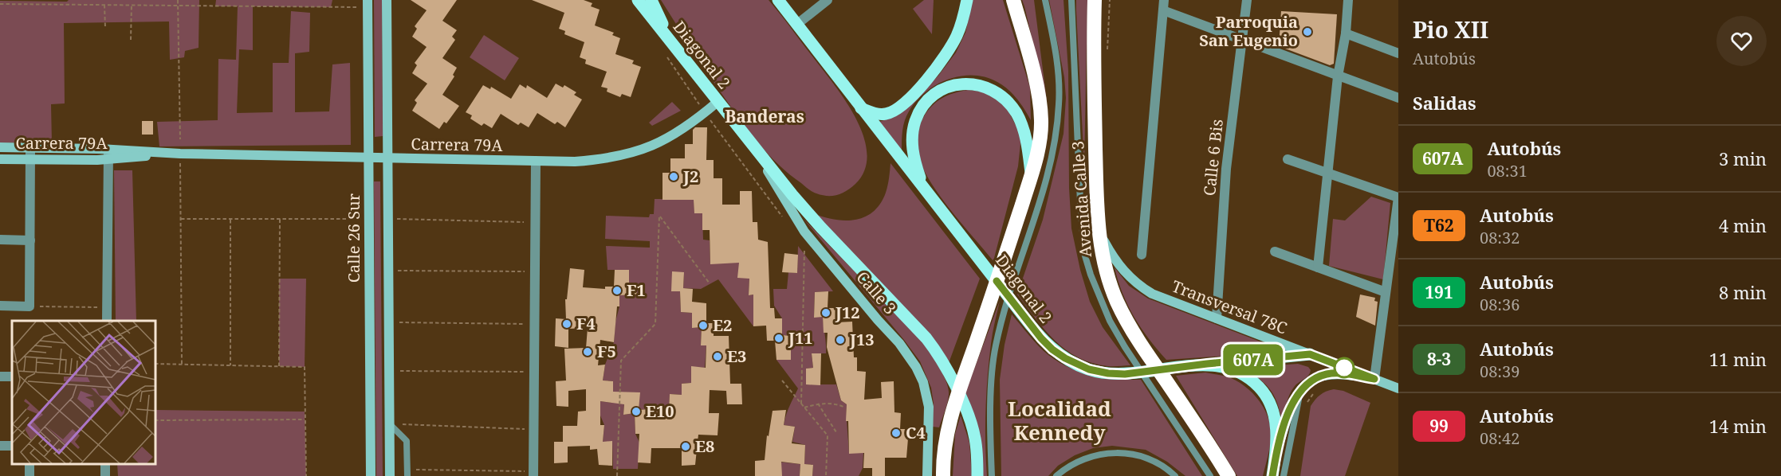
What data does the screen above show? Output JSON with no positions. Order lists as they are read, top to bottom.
{
  "streets": {
    "highway": ["Avenida Calle 3"],
    "main road": ["Diagonal 2"],
    "street": [
      "Carrera 79A",
      "Calle 6 Bis",
      "Calle 26 Sur",
      "Calle 3",
      "Transversal 78C"
    ]
  },
  "crossings": [
    ["Diagonal 2", "Carrera 79A"],
    ["Diagonal 2", "Calle 3"],
    ["Carrera 79A", "Calle 26 Sur"],
    ["Calle 6 Bis", "Transversal 78C"],
    ["Avenida Calle 3", "Transversal 78C"]
  ],
  "districts": ["Banderas", "Localidad Kennedy"],
  "places": [
    "Parroquia San Eugenio",
    "J2",
    "F1",
    "J12",
    "F4",
    "E2",
    "J11",
    "J13",
    "F5",
    "E3",
    "E10",
    "C4",
    "E8"
  ],
  "lines": ["bus line 607A"],
  "page": {
    "on_map": "607A",
    "heading": [
      ["Pio XII", "Autobús"],
      "Salidas"
    ],
    "list": [
      {
        "mark": "607A",
        "name": "Autobús",
        "note": "08:31",
        "value": "3 min"
      },
      {
        "mark": "T62",
        "name": "Autobús",
        "note": "08:32",
        "value": "4 min"
      },
      {
        "mark": "191",
        "name": "Autobús",
        "note": "08:36",
        "value": "8 min"
      },
      {
        "mark": "8-3",
        "name": "Autobús",
        "note": "08:39",
        "value": "11 min"
      },
      {
        "mark": "99",
        "name": "Autobús",
        "note": "08:42",
        "value": "14 min"
      }
    ]
  }
}
